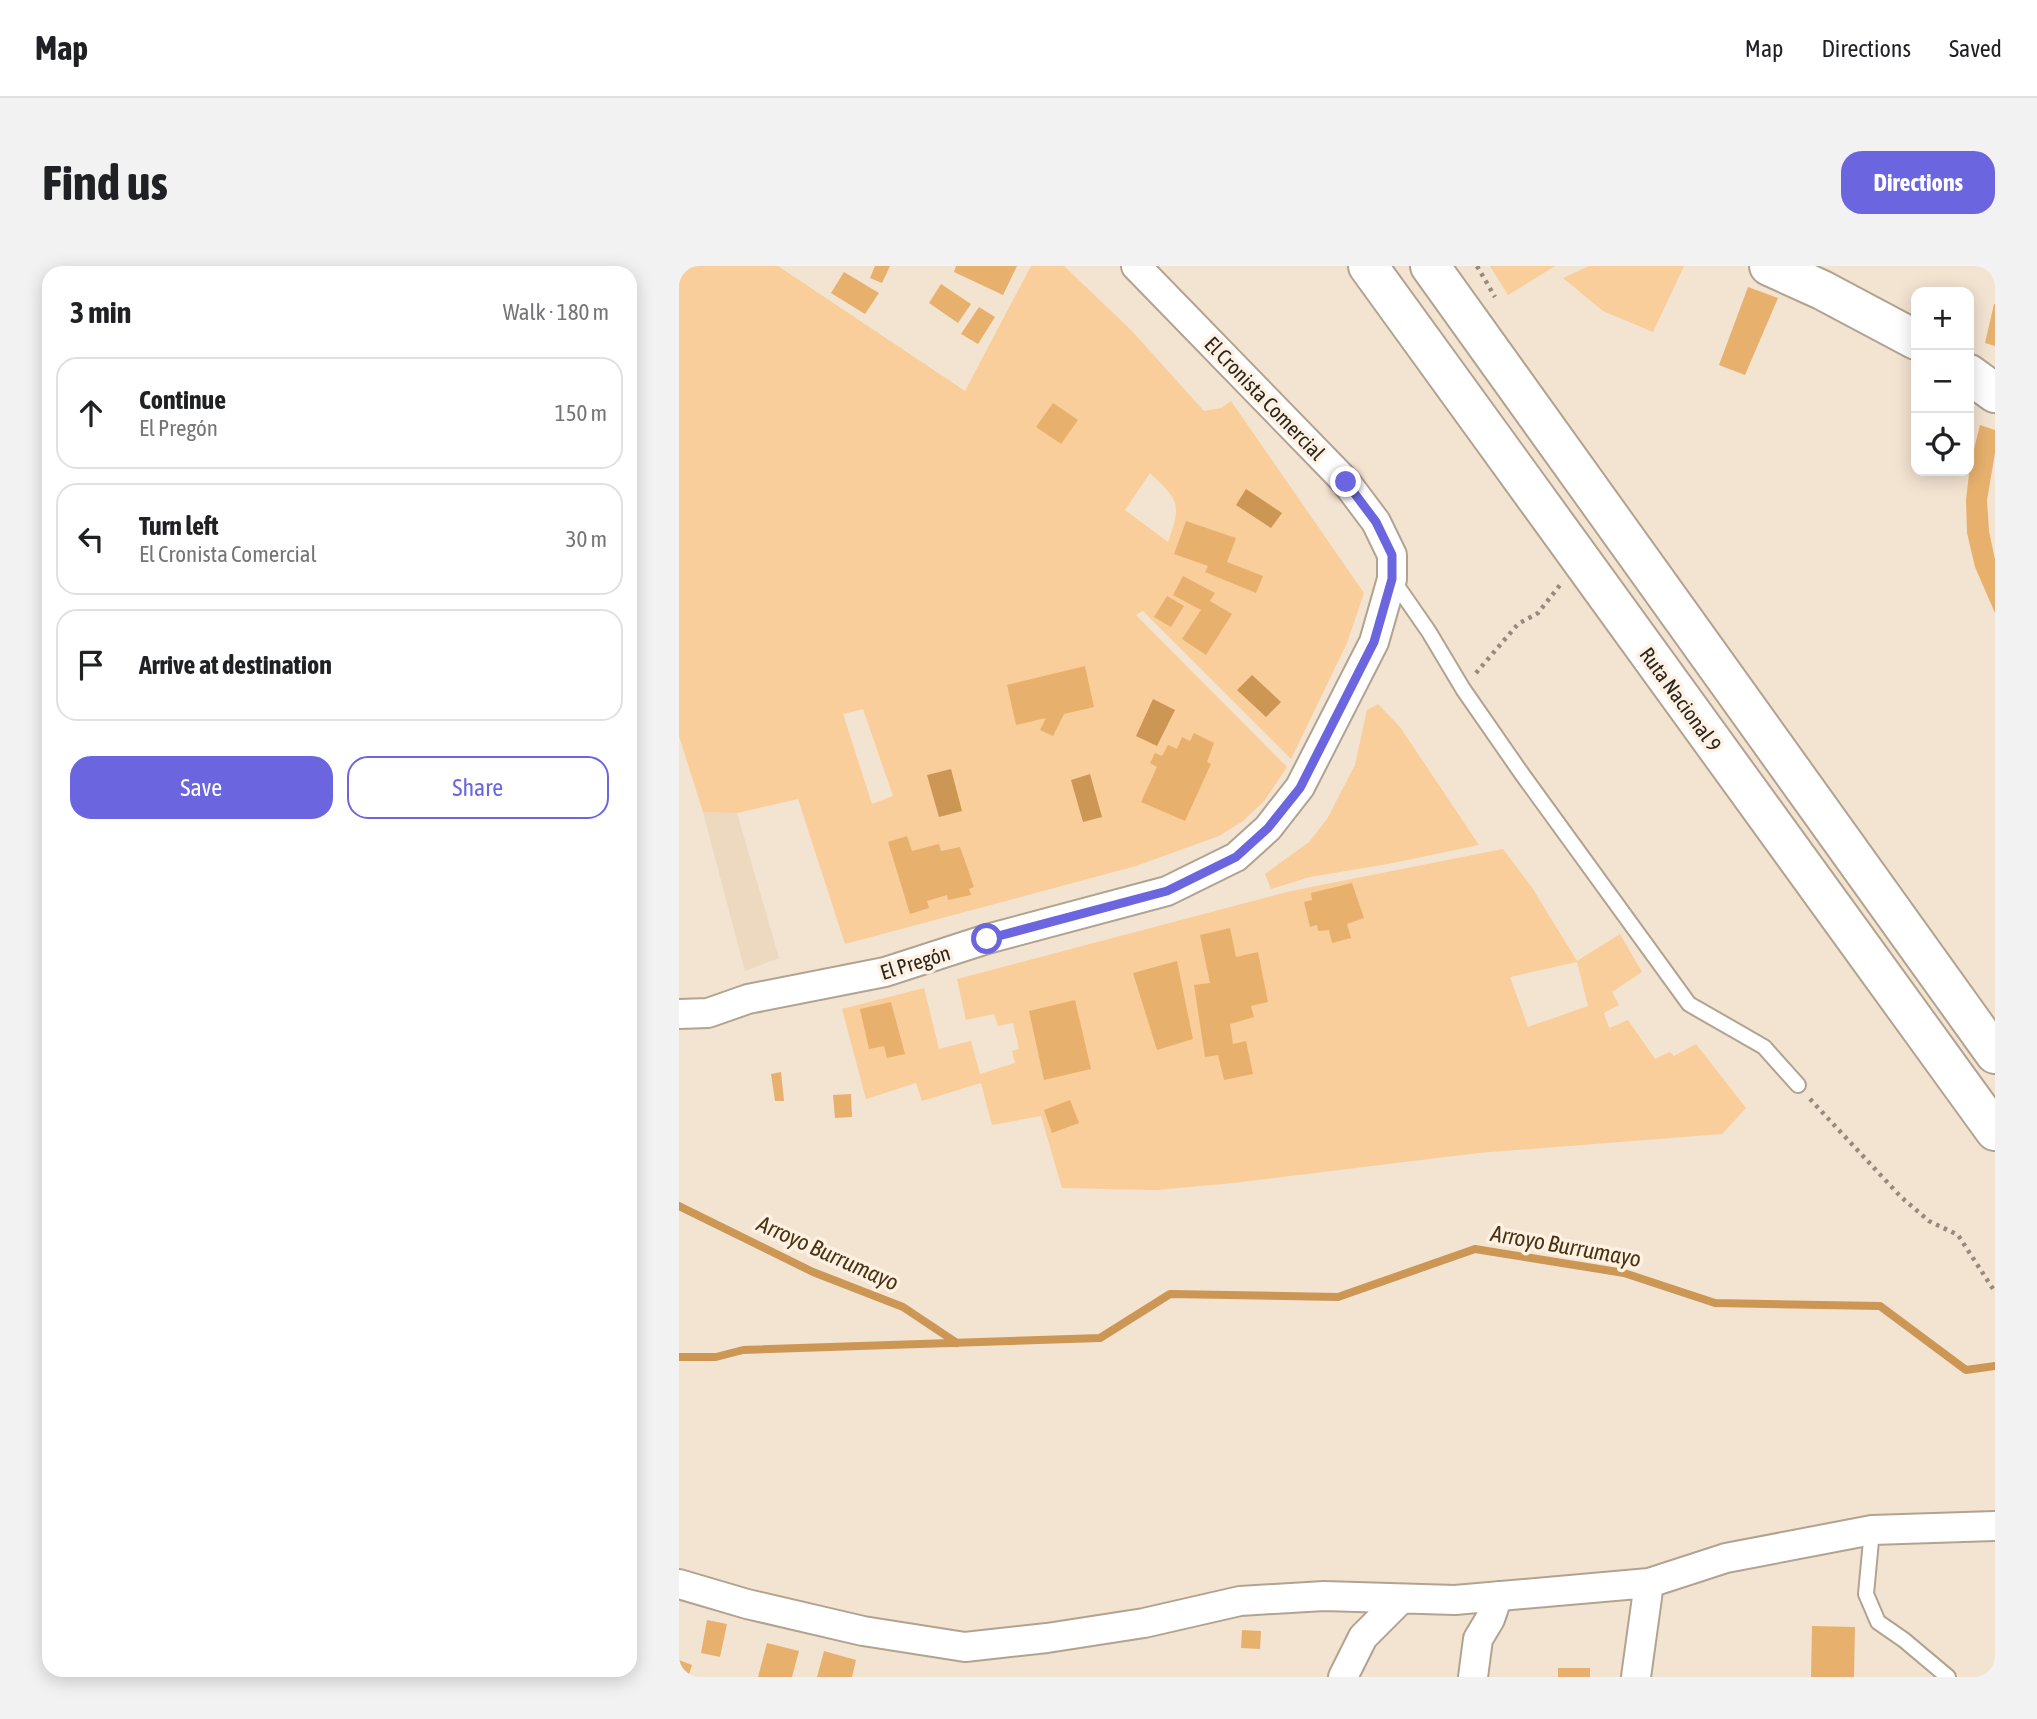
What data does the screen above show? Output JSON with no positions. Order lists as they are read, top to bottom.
{
  "streets": {
    "main road": ["Ruta Nacional 9"],
    "street": ["El Cronista Comercial", "El Pregón"]
  },
  "crossings": [
    ["El Cronista Comercial", "El Pregón"]
  ],
  "water": ["Arroyo Burrumayo"],
  "page": {
    "header": "Map",
    "nav": ["Map", "Directions", "Saved"],
    "buttons": [
      "Directions",
      ["Save", "Share"]
    ],
    "title": "Find us",
    "heading": ["3 min", "Walk · 180 m"],
    "map_buttons": ["+", "−"],
    "list": [
      ["Continue", "El Pregón", "150 m"],
      ["Turn left", "El Cronista Comercial", "30 m"],
      "Arrive at destination"
    ]
  }
}
